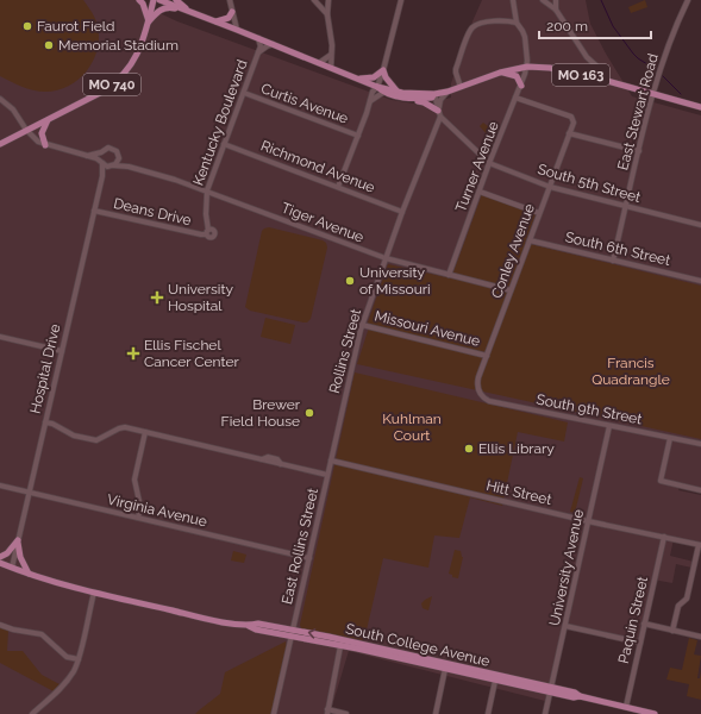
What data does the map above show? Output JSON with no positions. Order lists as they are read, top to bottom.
{
  "streets": {
    "main road": ["MO 163", "MO 740", "South College Avenue"],
    "street": [
      "Curtis Avenue",
      "East Stewart Road",
      "Kentucky Boulevard",
      "Richmond Avenue",
      "Turner Avenue",
      "South 5th Street",
      "Deans Drive",
      "Tiger Avenue",
      "South 6th Street",
      "Conley Avenue",
      "Missouri Avenue",
      "Rollins Street",
      "Hospital Drive",
      "South 9th Street",
      "Hitt Street",
      "Virginia Avenue",
      "East Rollins Street",
      "University Avenue",
      "Paquin Street"
    ]
  },
  "crossings": [
    ["MO 163", "East Stewart Road"],
    ["MO 163", "Kentucky Boulevard"],
    ["MO 163", "Turner Avenue"],
    ["Curtis Avenue", "Kentucky Boulevard"],
    ["East Stewart Road", "South 5th Street"],
    ["East Stewart Road", "South 6th Street"],
    ["Kentucky Boulevard", "Richmond Avenue"],
    ["Kentucky Boulevard", "Deans Drive"],
    ["Kentucky Boulevard", "Tiger Avenue"],
    ["Richmond Avenue", "Rollins Street"],
    ["Turner Avenue", "South 5th Street"],
    ["Turner Avenue", "Tiger Avenue"],
    ["Turner Avenue", "Conley Avenue"],
    ["South 5th Street", "Conley Avenue"],
    ["South 5th Street", "Rollins Street"],
    ["Deans Drive", "Hospital Drive"],
    ["Tiger Avenue", "Conley Avenue"],
    ["Tiger Avenue", "Rollins Street"],
    ["Tiger Avenue", "Hospital Drive"],
    ["South 6th Street", "Conley Avenue"],
    ["Conley Avenue", "Missouri Avenue"],
    ["Conley Avenue", "South 9th Street"],
    ["Missouri Avenue", "Rollins Street"],
    ["Rollins Street", "Hitt Street"],
    ["Rollins Street", "East Rollins Street"],
    ["Hospital Drive", "Virginia Avenue"],
    ["Hospital Drive", "South College Avenue"],
    ["South 9th Street", "University Avenue"],
    ["Hitt Street", "East Rollins Street"],
    ["Hitt Street", "University Avenue"],
    ["Hitt Street", "Paquin Street"],
    ["Virginia Avenue", "East Rollins Street"],
    ["East Rollins Street", "South College Avenue"],
    ["University Avenue", "South College Avenue"],
    ["Paquin Street", "South College Avenue"]
  ],
  "parks": ["Francis Quadrangle", "Kuhlman Court"],
  "places": {
    "other": [
      "Faurot Field",
      "Memorial Stadium",
      "University of Missouri",
      "Brewer Field House",
      "Ellis Library"
    ],
    "health": ["University Hospital", "Ellis Fischel Cancer Center"]
  },
  "scale_bar": "200 m"
}
